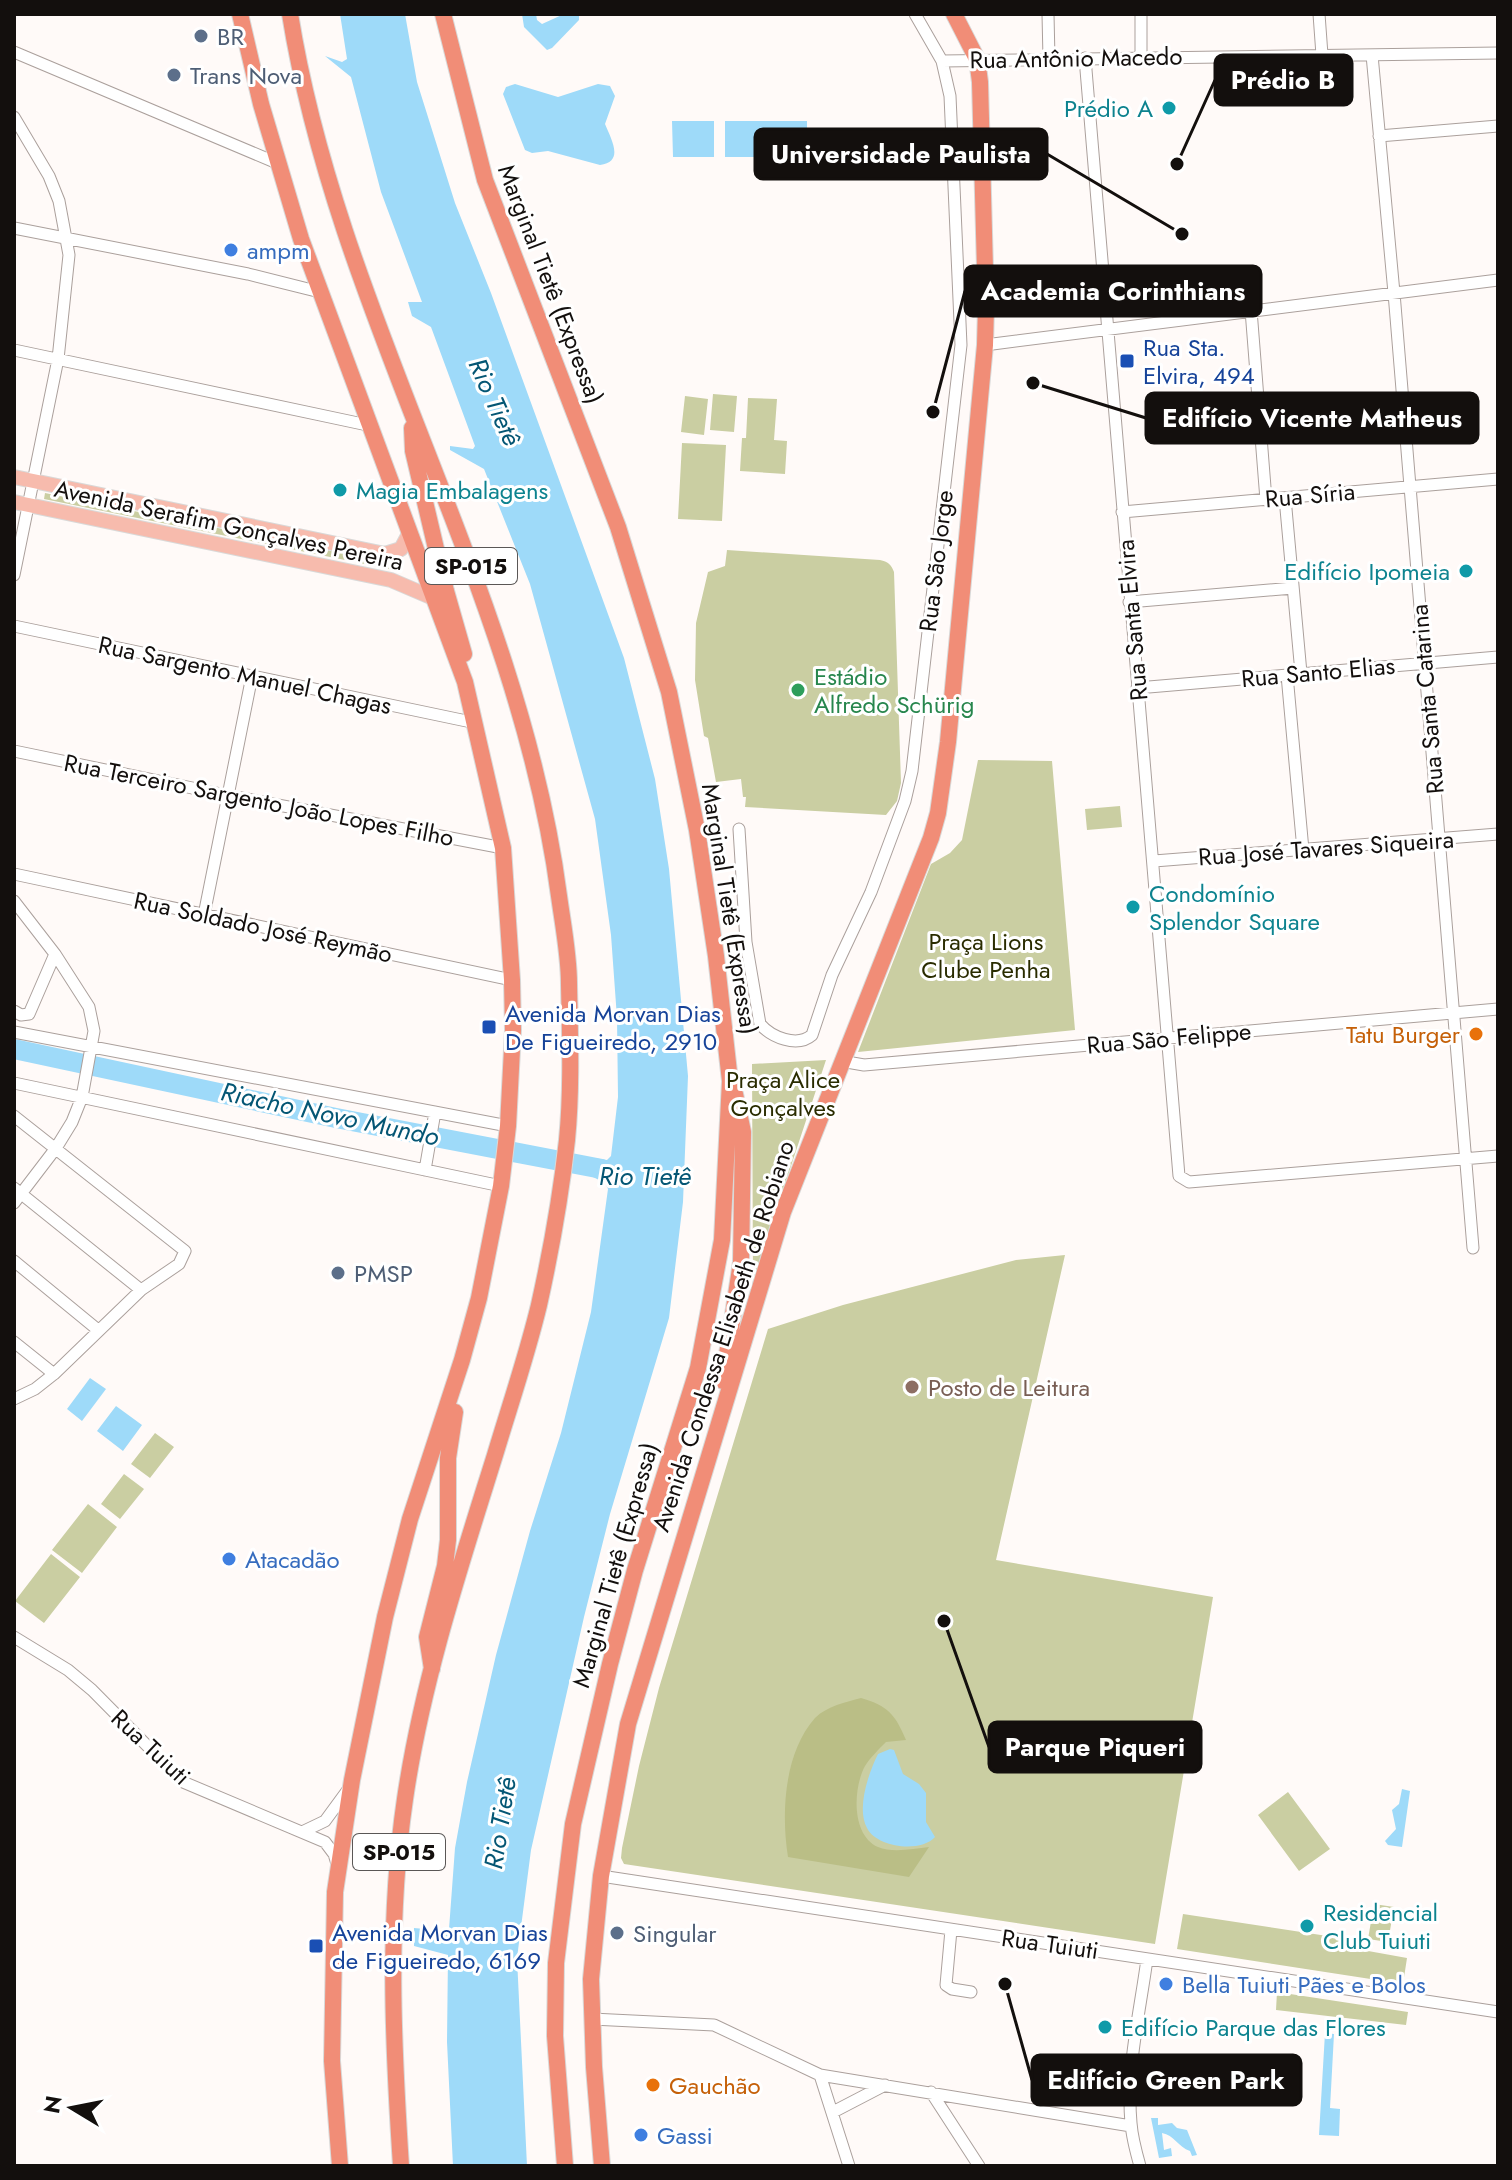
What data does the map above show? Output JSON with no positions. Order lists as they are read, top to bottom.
{
  "streets": {
    "highway": ["Marginal Tietê (Expressa)", "SP-015", "Avenida Condessa Elisabeth de Robiano"],
    "main road": ["Avenida Serafim Gonçalves Pereira"],
    "street": [
      "Rua Antônio Macedo",
      "Rua Síria",
      "Rua São Jorge",
      "Rua Santa Elvira",
      "Rua Santo Elias",
      "Rua Sargento Manuel Chagas",
      "Rua Santa Catarina",
      "Rua Terceiro Sargento João Lopes Filho",
      "Rua José Tavares Siqueira",
      "Rua Soldado José Reymão",
      "Rua São Felippe",
      "Rua Tuiuti"
    ]
  },
  "crossings": [
    ["Rua Antônio Macedo", "Rua São Jorge"],
    ["Rua Antônio Macedo", "Rua Santa Elvira"],
    ["Rua Antônio Macedo", "Rua Santa Catarina"],
    ["Rua Antônio Macedo", "Avenida Condessa Elisabeth de Robiano"],
    ["Rua Síria", "Rua Santa Elvira"],
    ["Rua Síria", "Rua Santa Catarina"],
    ["Rua Santa Elvira", "Rua Santo Elias"],
    ["Rua Santa Elvira", "Rua Santa Catarina"],
    ["Rua Santa Elvira", "Rua José Tavares Siqueira"],
    ["Rua Santa Elvira", "Rua São Felippe"],
    ["Rua Santo Elias", "Rua Santa Catarina"],
    ["Rua Santa Catarina", "Rua José Tavares Siqueira"],
    ["Rua Santa Catarina", "Rua São Felippe"],
    ["Rua São Felippe", "Avenida Condessa Elisabeth de Robiano"],
    ["Avenida Condessa Elisabeth de Robiano", "Rua Tuiuti"]
  ],
  "water": ["Rio Tietê", "Riacho Novo Mundo"],
  "parks": ["Praça Lions Clube Penha", "Praça Alice Gonçalves"],
  "places": {
    "other": [
      "BR",
      "Trans Nova",
      "Prédio A",
      "Prédio B",
      "Universidade Paulista",
      "ampm",
      "Edifício Vicente Matheus",
      "Academia Corinthians",
      "Magia Embalagens",
      "Edifício Ipomeia",
      "Estádio Alfredo Schürig",
      "Condomínio Splendor Square",
      "Tatu Burger",
      "PMSP",
      "Posto de Leitura",
      "Atacadão",
      "Parque Piqueri",
      "Residencial Club Tuiuti",
      "Singular",
      "Edifício Green Park",
      "Bella Tuiuti Pães e Bolos",
      "Edifício Parque das Flores",
      "Gauchão",
      "Gassi"
    ],
    "transit": ["Rua Sta. Elvira, 494", "Avenida Morvan Dias De Figueiredo, 2910", "Avenida Morvan Dias de Figueiredo, 6169"]
  },
  "north": "left"
}
